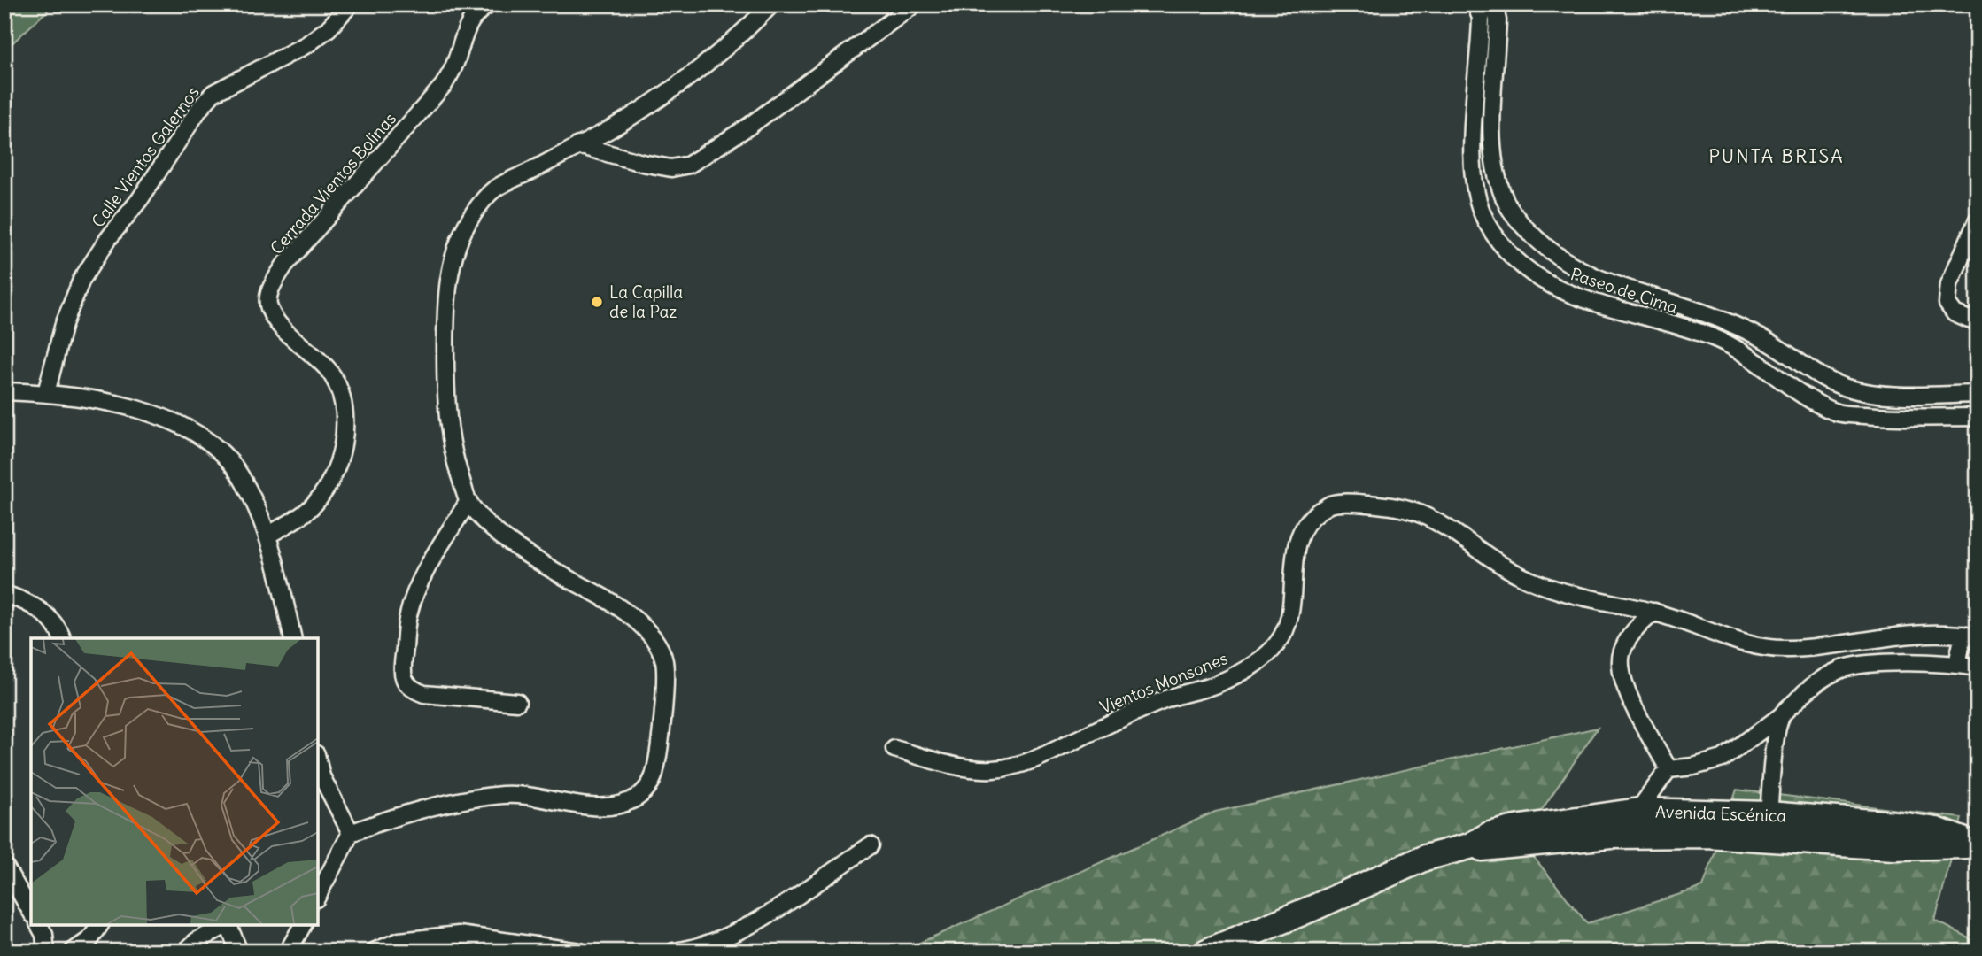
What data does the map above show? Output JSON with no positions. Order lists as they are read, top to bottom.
{
  "streets": {
    "main road": ["Avenida Escénica"],
    "street": [
      "Calle Vientos Galernos",
      "Cerrada Vientos Bolinas",
      "Paseo de Cima",
      "Vientos Monsones"
    ]
  },
  "districts": ["PUNTA BRISA"],
  "places": ["La Capilla de la Paz"]
}
